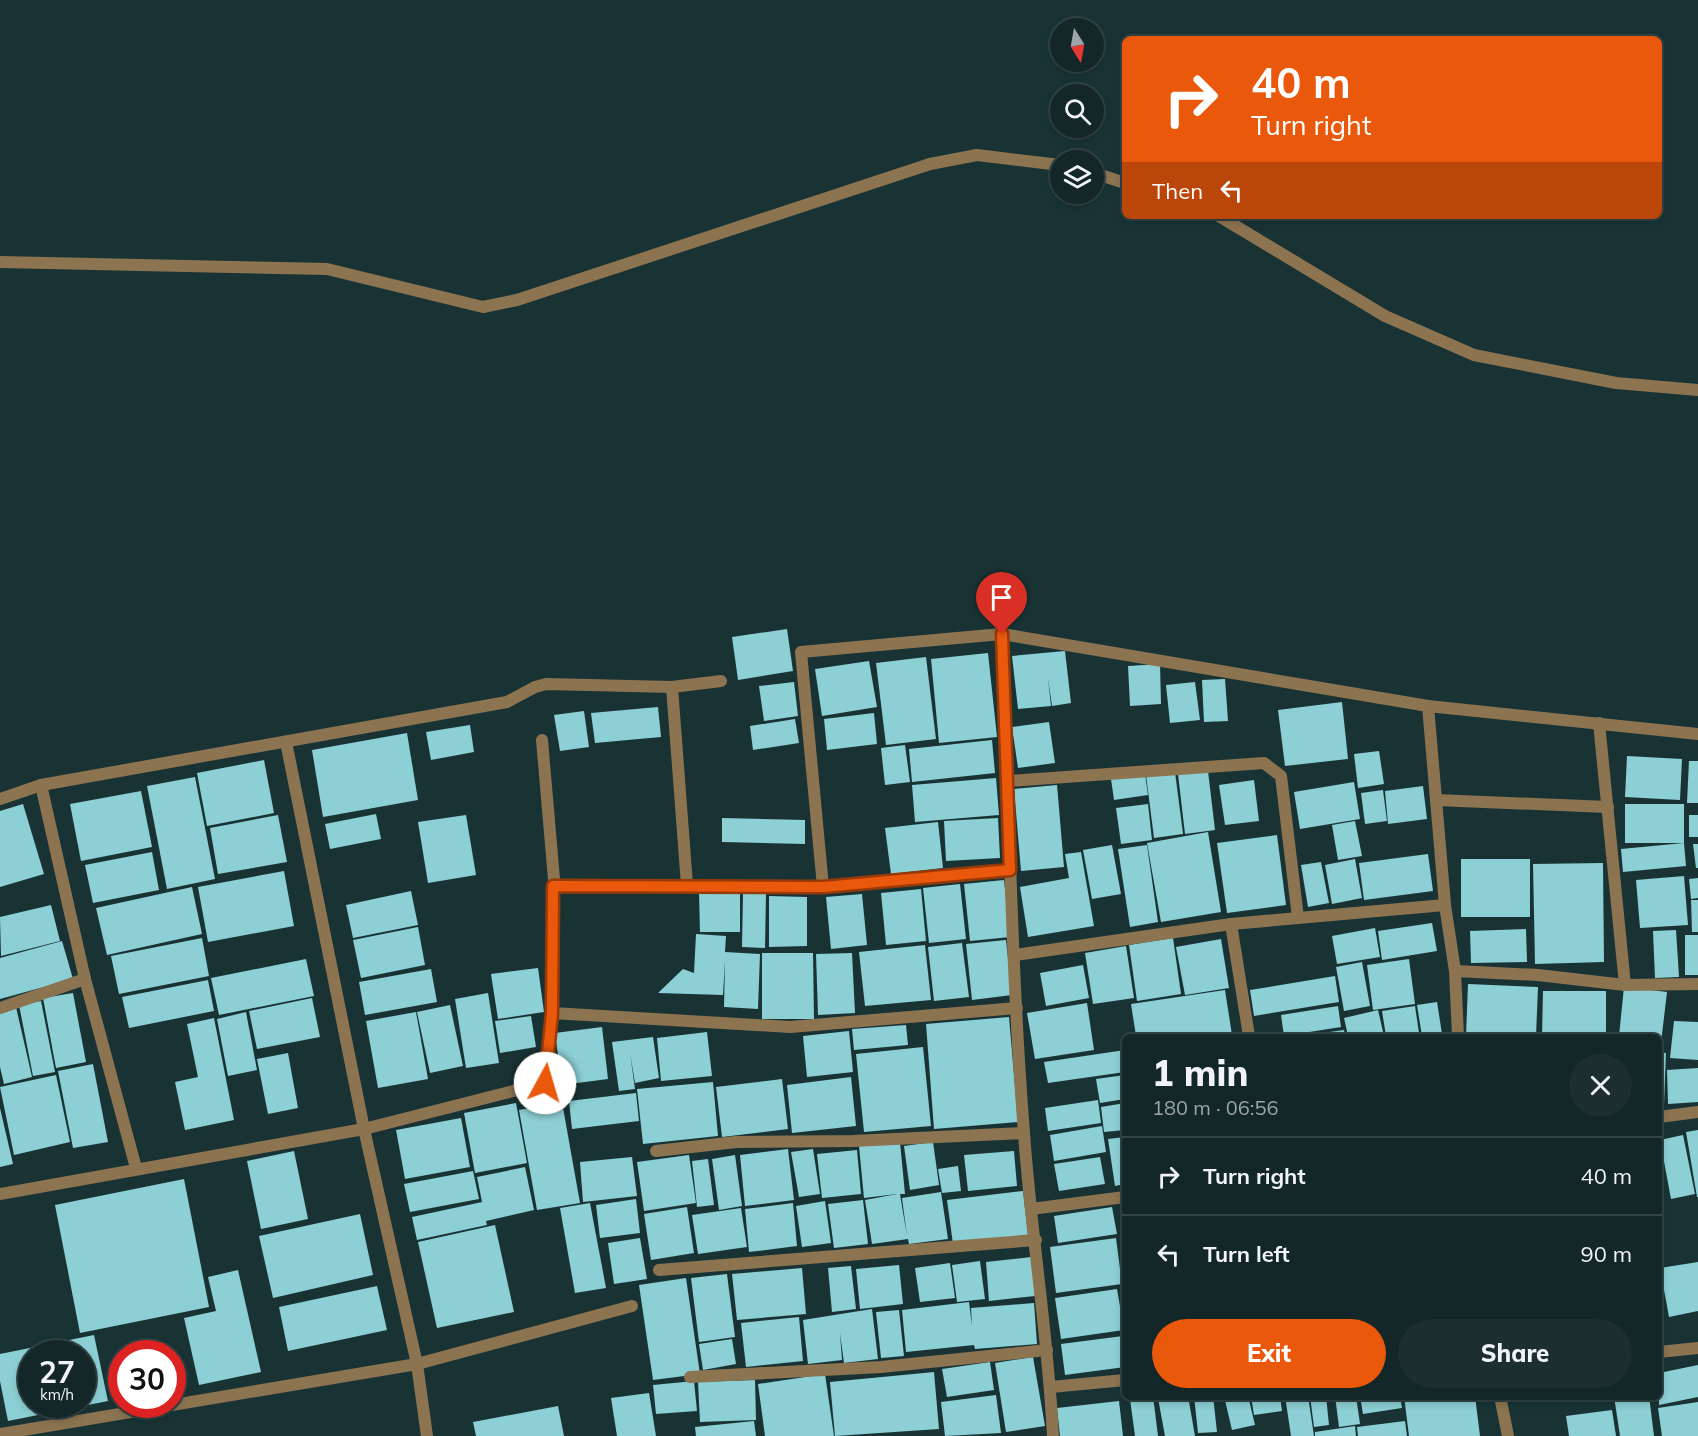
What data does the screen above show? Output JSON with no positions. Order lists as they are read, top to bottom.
{
  "north": "bottom",
  "page": {
    "turn": ["40 m", "Turn right"],
    "then": "Then",
    "heading": ["1 min", "180 m · 06:56"],
    "list": [
      {
        "name": "Turn right",
        "value": "40 m"
      },
      {
        "name": "Turn left",
        "value": "90 m"
      }
    ],
    "buttons": ["Exit", "Share"],
    "speed": "27 km/h",
    "limit": "30"
  }
}
